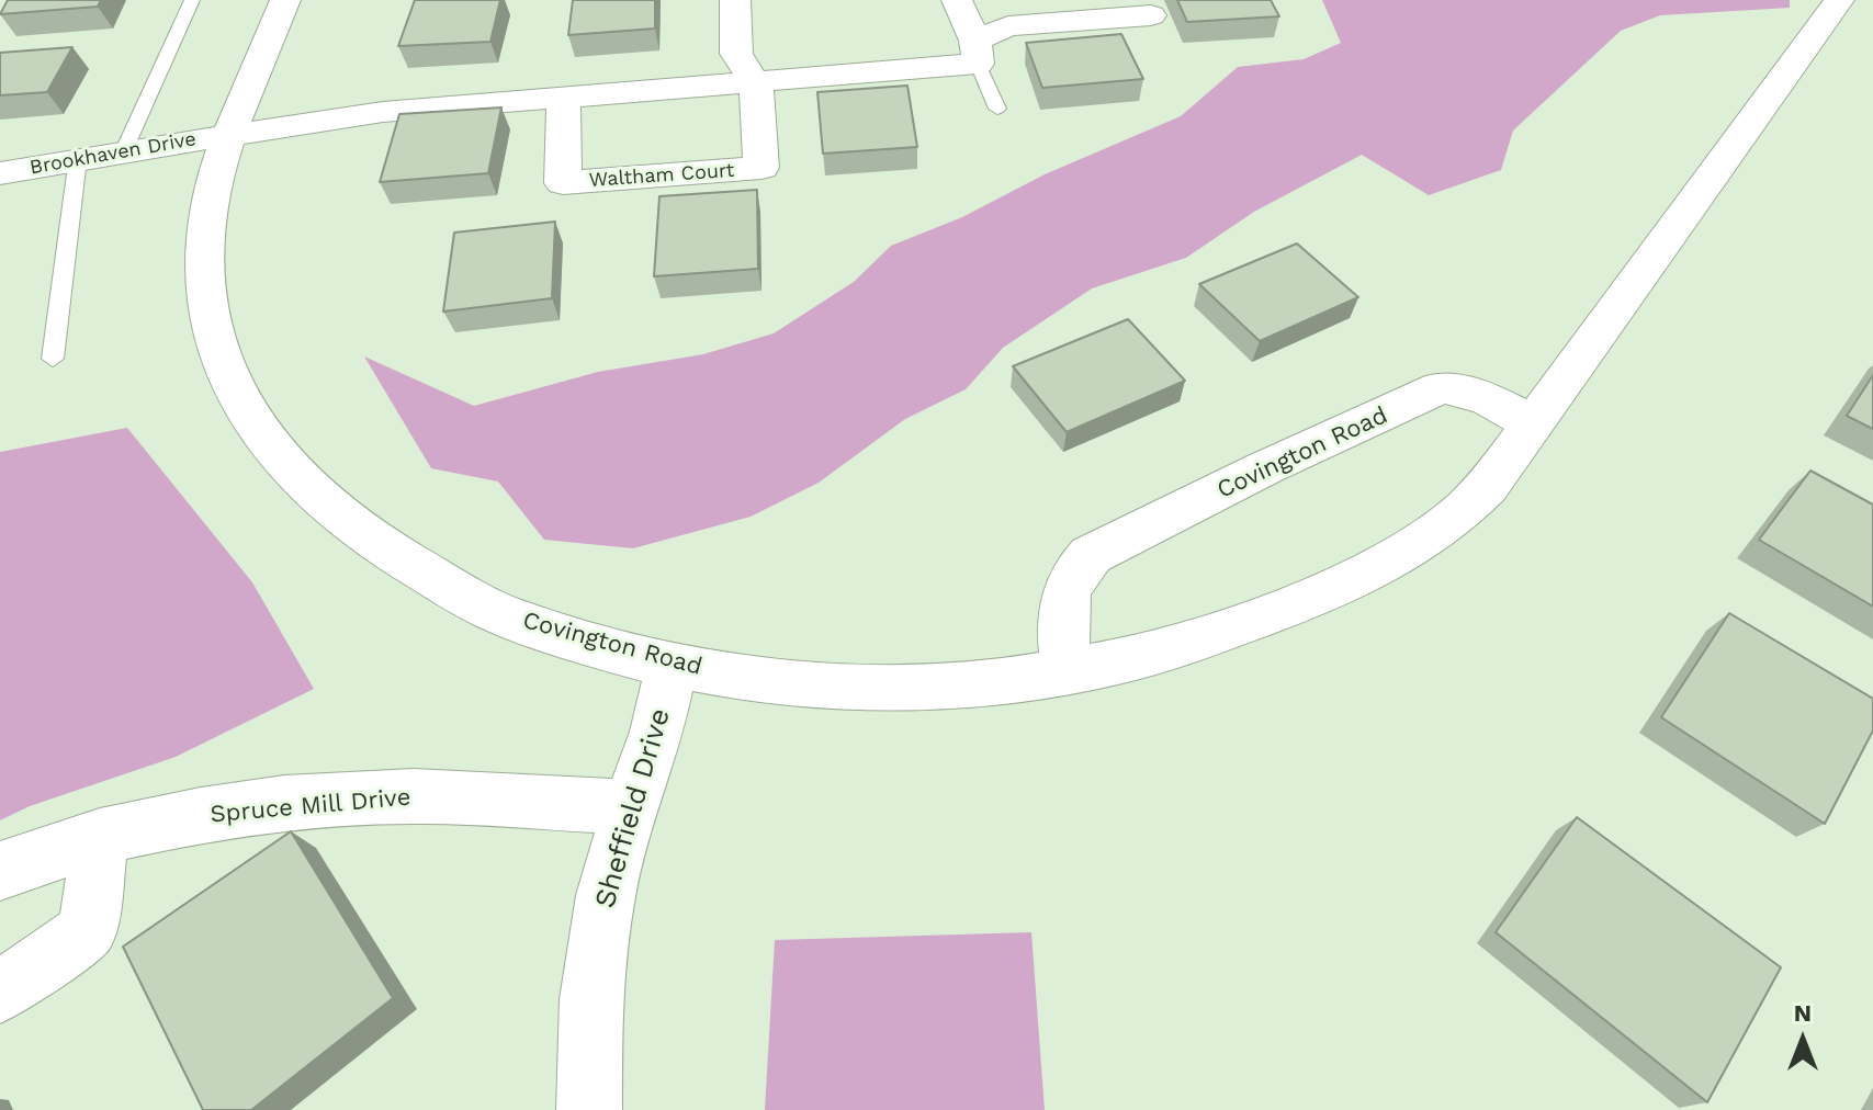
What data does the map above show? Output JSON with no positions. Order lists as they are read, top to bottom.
{
  "streets": {
    "street": [
      "Brookhaven Drive",
      "Waltham Court",
      "Covington Road",
      "Spruce Mill Drive",
      "Sheffield Drive"
    ]
  },
  "crossings": [
    ["Brookhaven Drive", "Covington Road"],
    ["Covington Road", "Sheffield Drive"],
    ["Spruce Mill Drive", "Sheffield Drive"]
  ],
  "north": "top"
}
